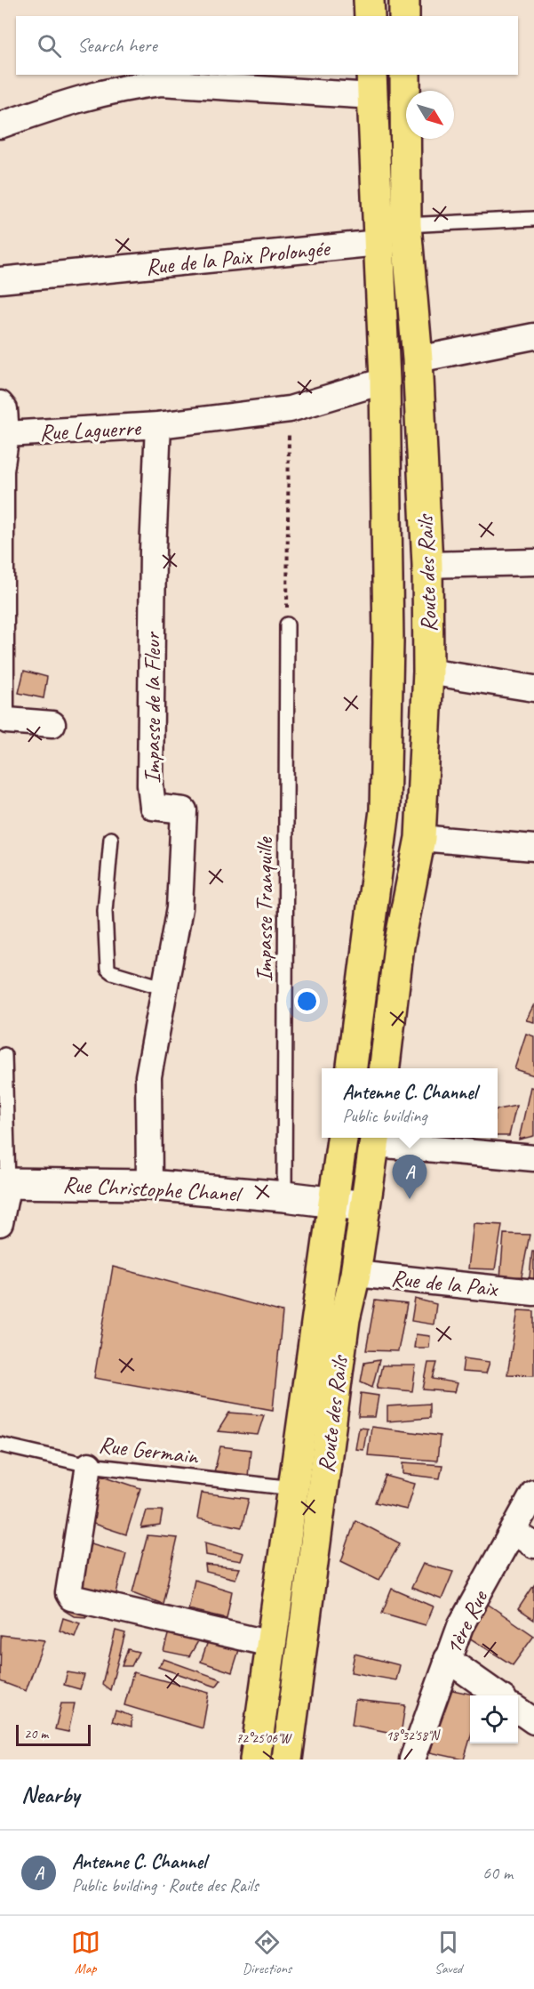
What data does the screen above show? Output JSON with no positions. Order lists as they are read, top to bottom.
{
  "streets": {
    "main road": ["Route des Rails"],
    "street": [
      "Rue de la Paix Prolongée",
      "Rue Laguerre",
      "Impasse de la Fleur",
      "Rue Christophe Chanel",
      "Rue de la Paix",
      "1ère Rue"
    ],
    "lane": ["Impasse Tranquille", "Rue Germain"]
  },
  "crossings": [
    ["Rue de la Paix Prolongée", "Route des Rails"],
    ["Rue Laguerre", "Route des Rails"],
    ["Rue Laguerre", "Impasse de la Fleur"],
    ["Route des Rails", "Rue Christophe Chanel"],
    ["Route des Rails", "Rue de la Paix"],
    ["Route des Rails", "Rue Germain"],
    ["Impasse de la Fleur", "Rue Christophe Chanel"],
    ["Impasse Tranquille", "Rue Christophe Chanel"]
  ],
  "scale_bar": "20 m",
  "north": "bottom right",
  "page": {
    "search": "Search here",
    "popup": ["Antenne C. Channel", "Public building"],
    "pins": "A",
    "scale": "20 m",
    "heading": "Nearby",
    "list": [
      {
        "mark": "A",
        "name": "Antenne C. Channel",
        "note": "Public building · Route des Rails",
        "value": "60 m"
      }
    ],
    "nav": ["Map", "Directions", "Saved"]
  },
  "coordinates": ["18°32'58\"N", "72°25'06\"W"]
}
